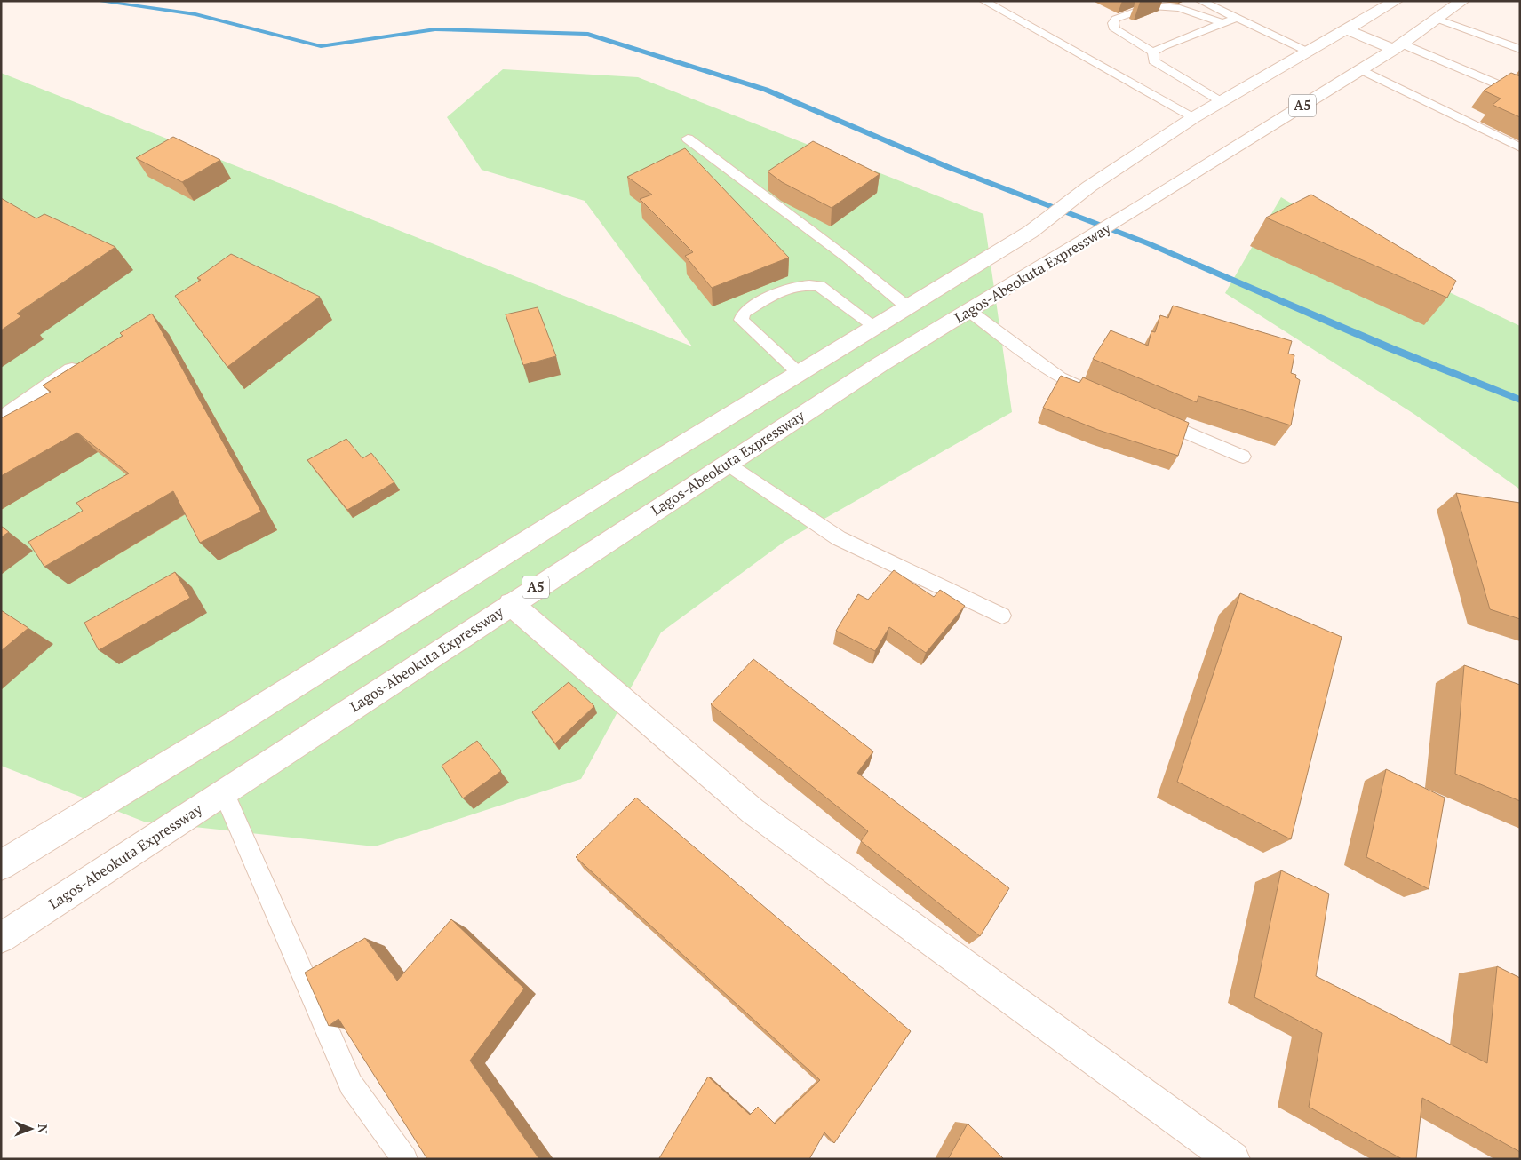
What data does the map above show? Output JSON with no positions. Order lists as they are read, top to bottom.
{
  "streets": {
    "main road": ["A5", "Lagos-Abeokuta Expressway"]
  },
  "north": "right"
}
